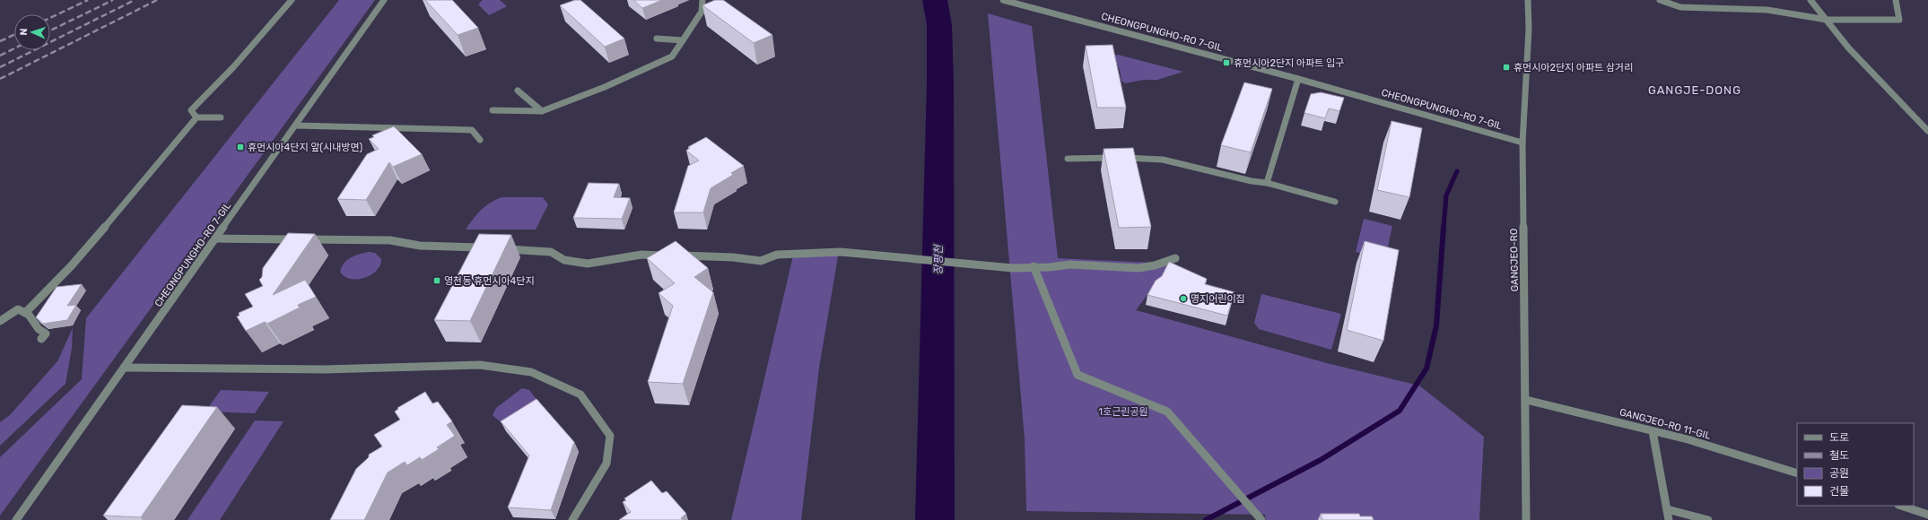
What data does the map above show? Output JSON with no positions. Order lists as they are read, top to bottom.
{
  "streets": {
    "street": ["CHEONGPUNGHO-RO 7-GIL", "GANGJEO-RO", "GANGJEO-RO 11-GIL"]
  },
  "crossings": [
    ["CHEONGPUNGHO-RO 7-GIL", "GANGJEO-RO"],
    ["GANGJEO-RO", "GANGJEO-RO 11-GIL"]
  ],
  "districts": ["GANGJE-DONG"],
  "water": ["장평천"],
  "parks": ["1호근린공원"],
  "places": {
    "transit": [
      "휴먼시아2단지 아파트 입구",
      "휴먼시아2단지 아파트 삼거리",
      "휴먼시아4단지 앞(시내방면)",
      "영천동 휴먼시아4단지"
    ],
    "other": ["명지어린이집"]
  },
  "legend": [
    "도로",
    "철도",
    "공원",
    "건물"
  ],
  "north": "left"
}
